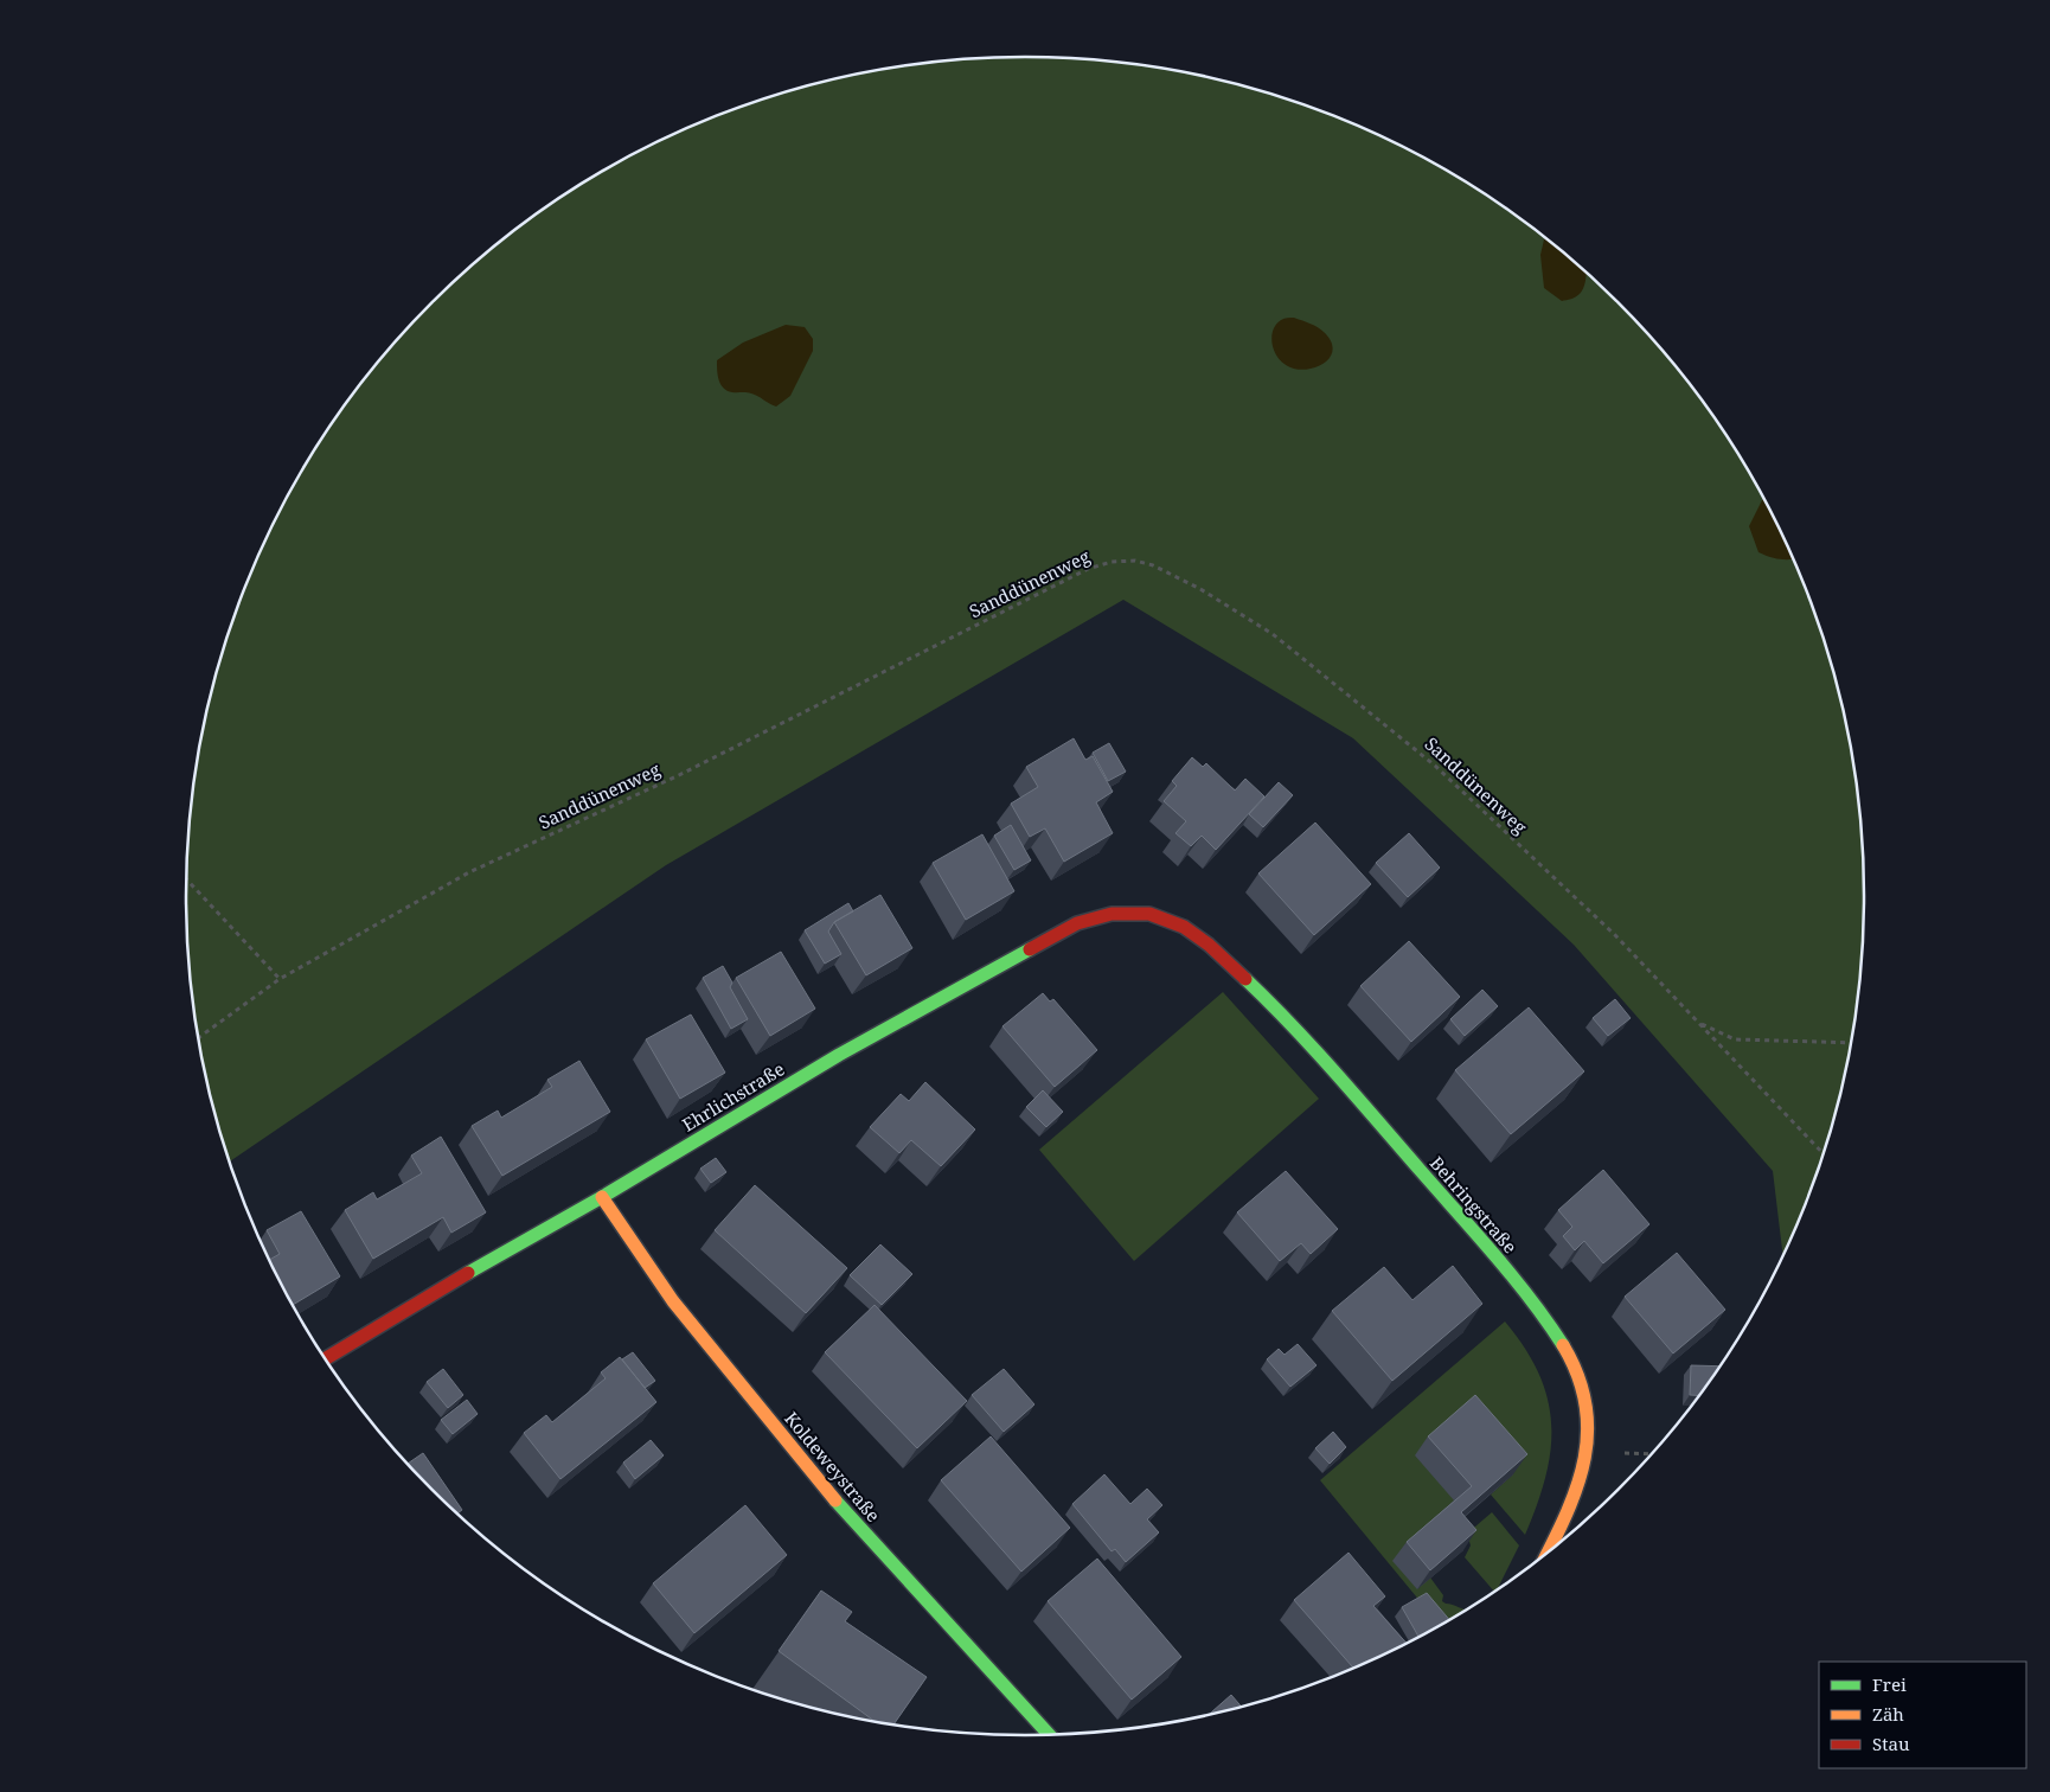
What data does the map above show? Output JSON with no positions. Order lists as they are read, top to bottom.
{
  "streets": {
    "street": ["Ehrlichstraße", "Behringstraße", "Koldeweystraße"],
    "path": ["Sanddünenweg"]
  },
  "crossings": [
    ["Ehrlichstraße", "Behringstraße"],
    ["Ehrlichstraße", "Koldeweystraße"]
  ],
  "legend": ["Frei", "Zäh", "Stau"]
}
